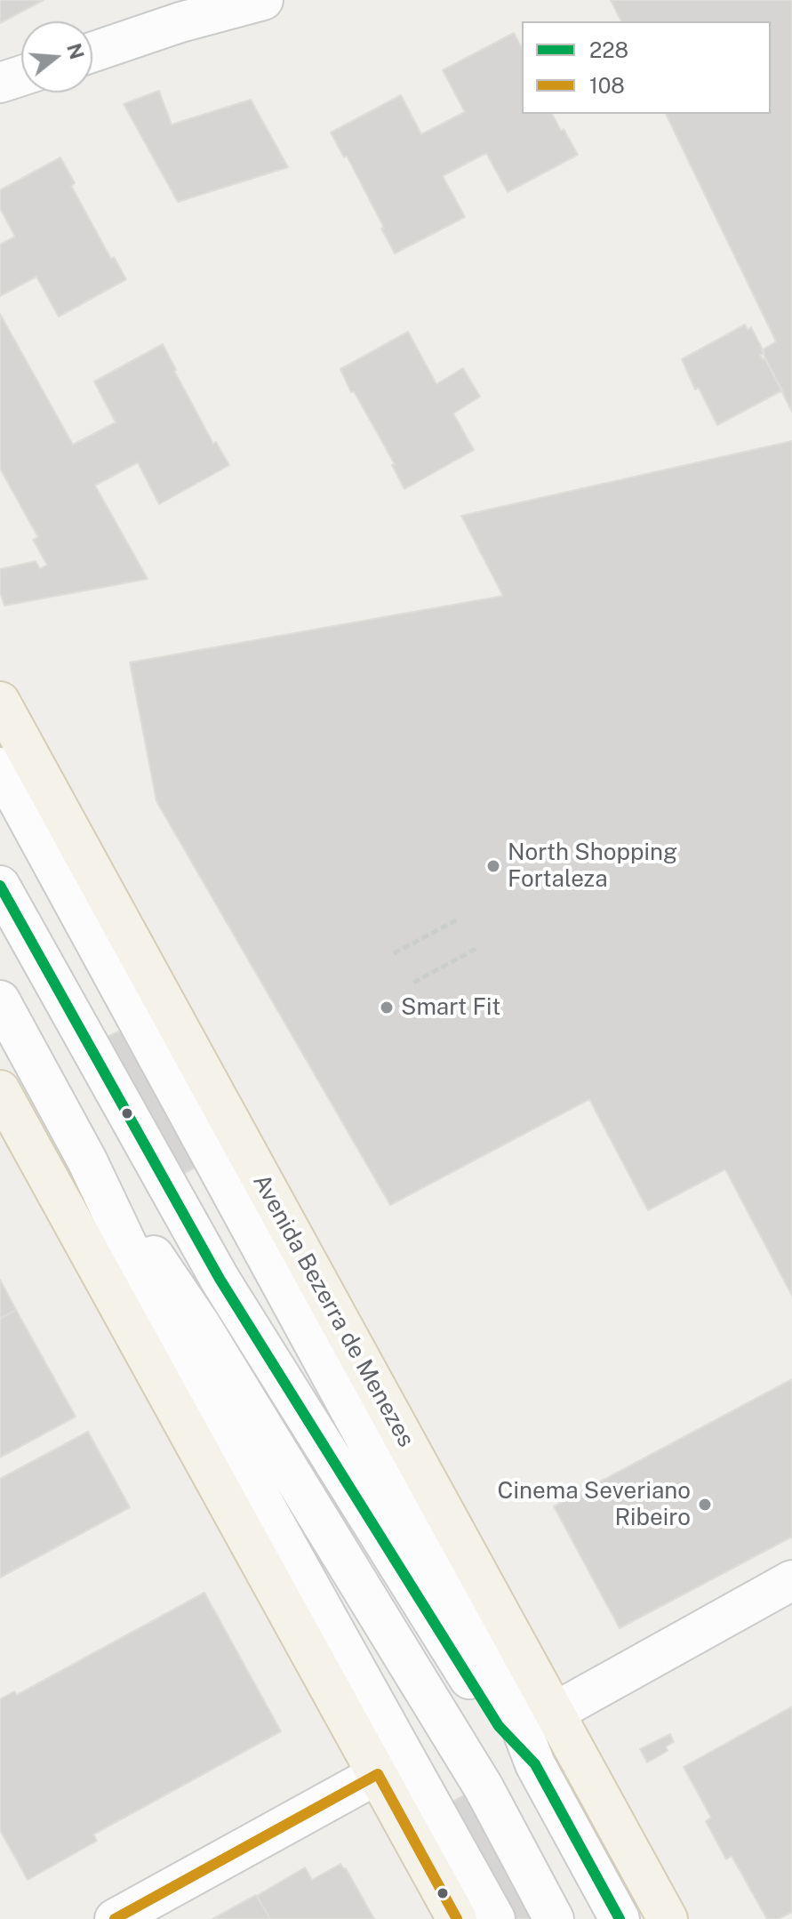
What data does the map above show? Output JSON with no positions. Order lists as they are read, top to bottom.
{
  "streets": {
    "main road": ["Avenida Bezerra de Menezes"]
  },
  "places": ["North Shopping Fortaleza", "Smart Fit", "Cinema Severiano Ribeiro"],
  "lines": ["transit line 228", "transit line 108"],
  "legend": ["228", "108"],
  "north": "right"
}
